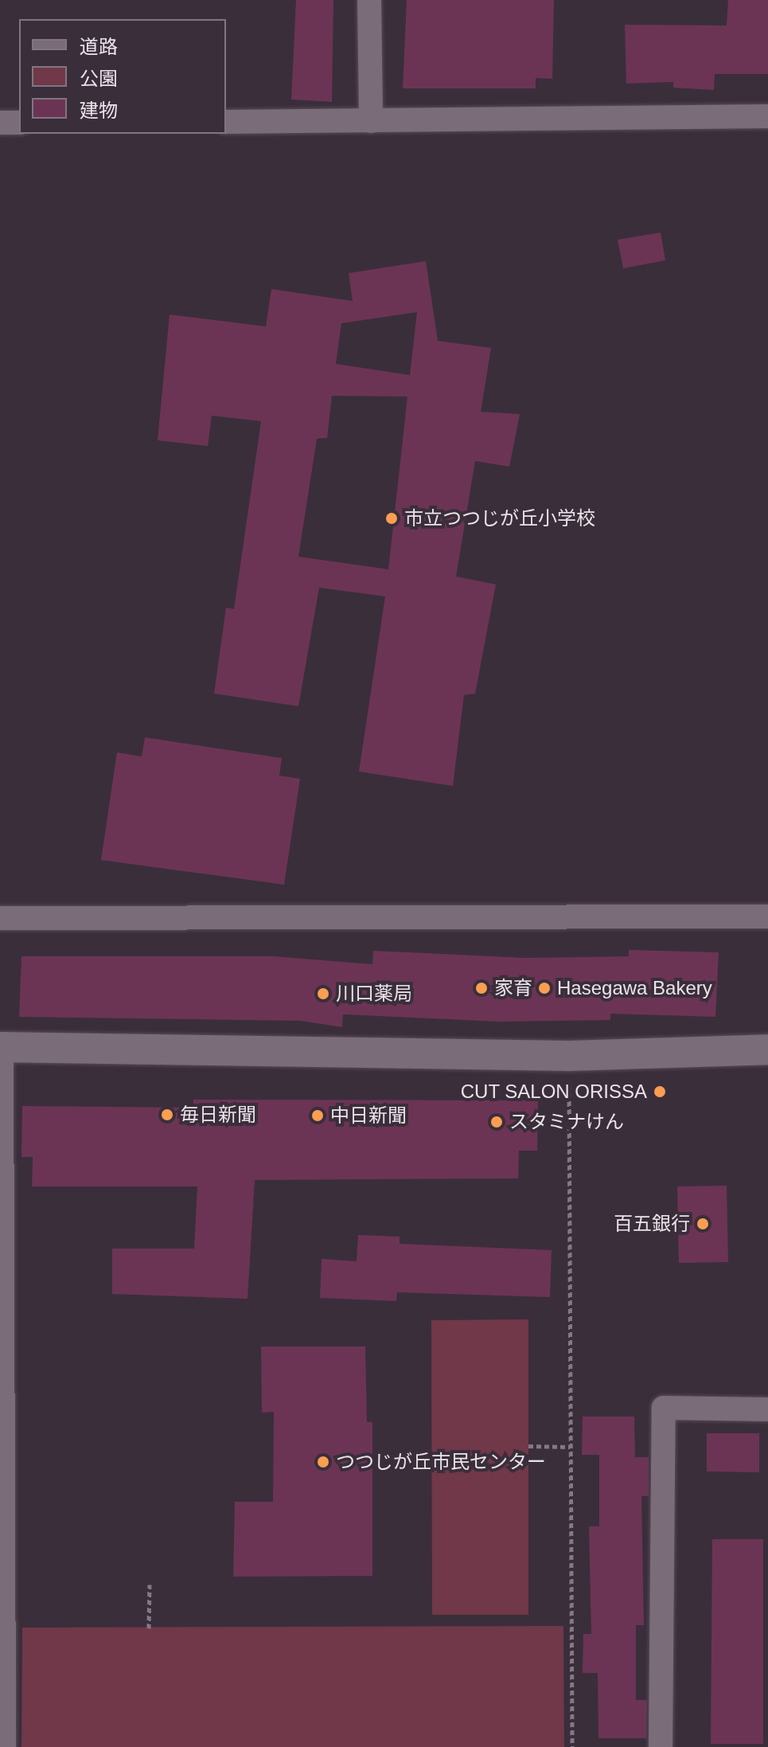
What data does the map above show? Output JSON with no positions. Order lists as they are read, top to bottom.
{
  "places": [
    "市立つつじが丘小学校",
    "家育",
    "Hasegawa Bakery",
    "川口薬局",
    "CUT SALON ORISSA",
    "毎日新聞",
    "中日新聞",
    "スタミナけん",
    "百五銀行",
    "つつじが丘市民センター"
  ],
  "legend": ["道路", "公園", "建物"]
}
